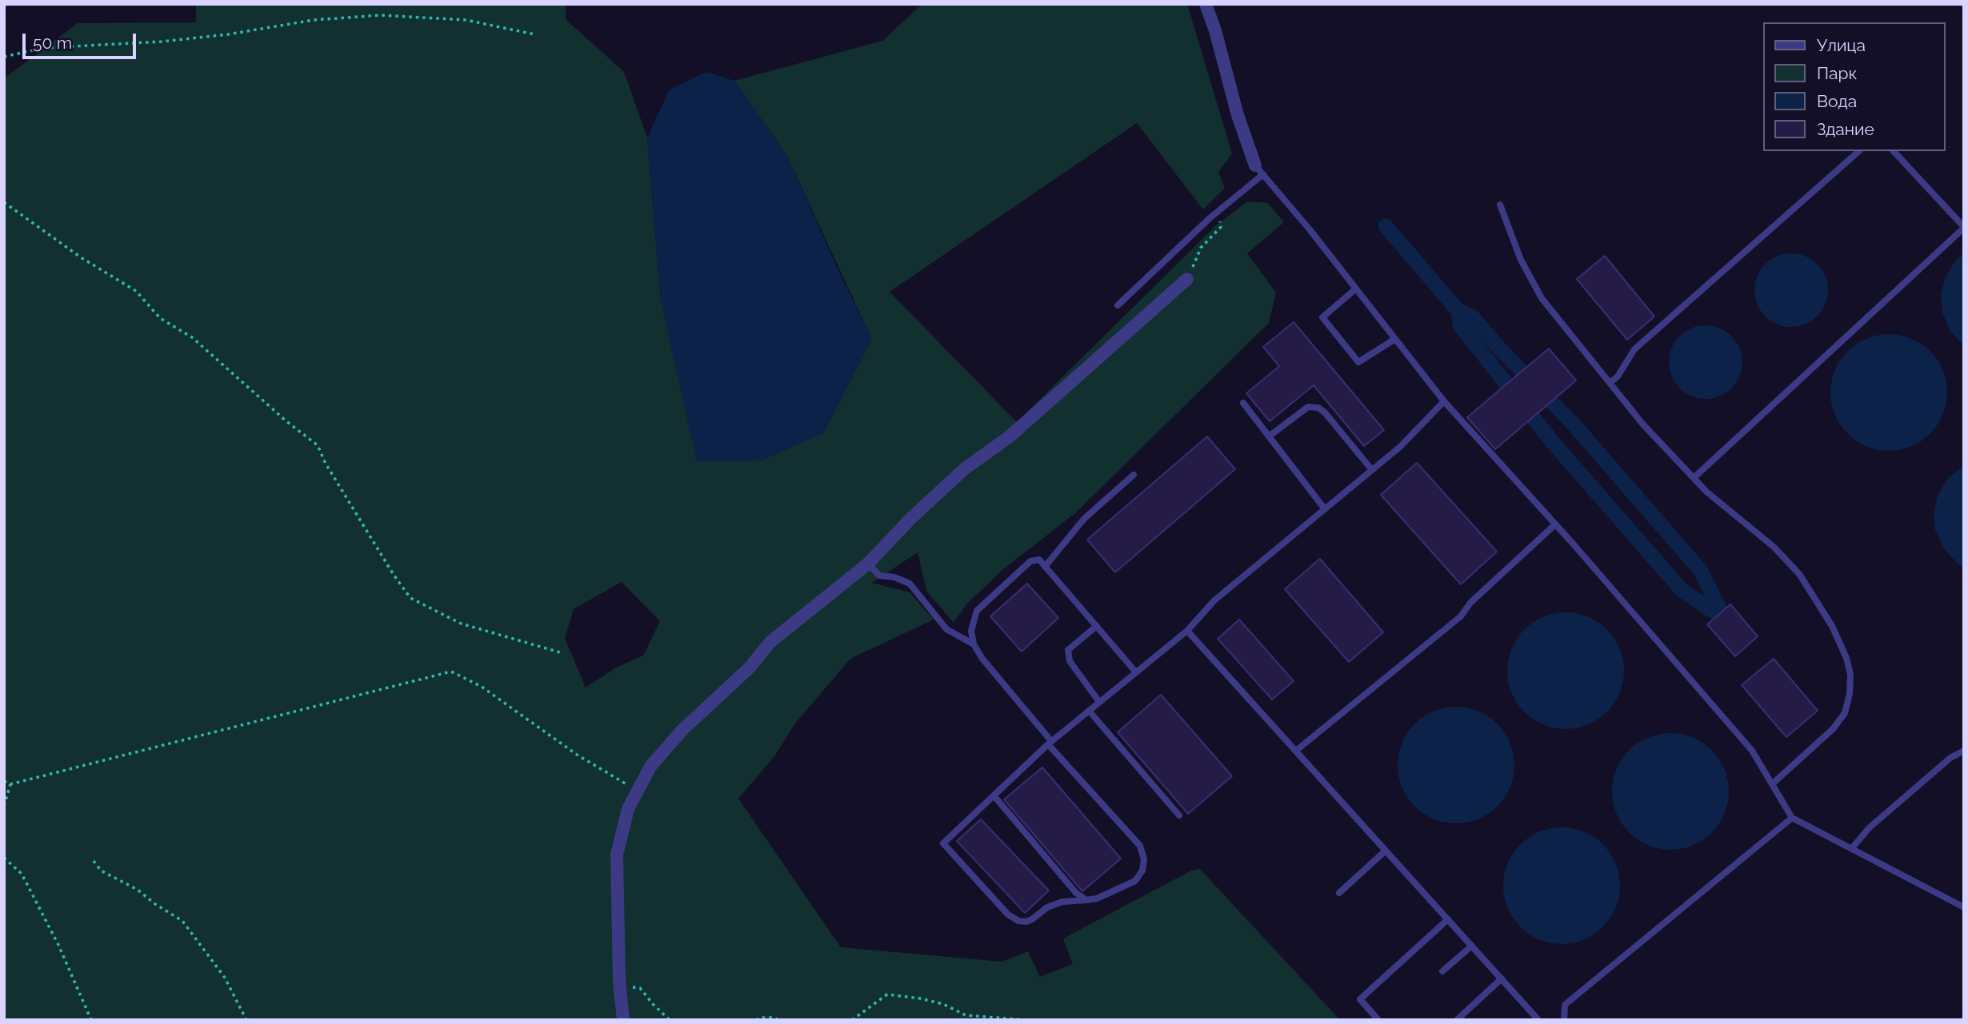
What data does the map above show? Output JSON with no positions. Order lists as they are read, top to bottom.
{
  "legend": [
    "Улица",
    "Парк",
    "Вода",
    "Здание"
  ],
  "scale_bar": "50 m"
}
